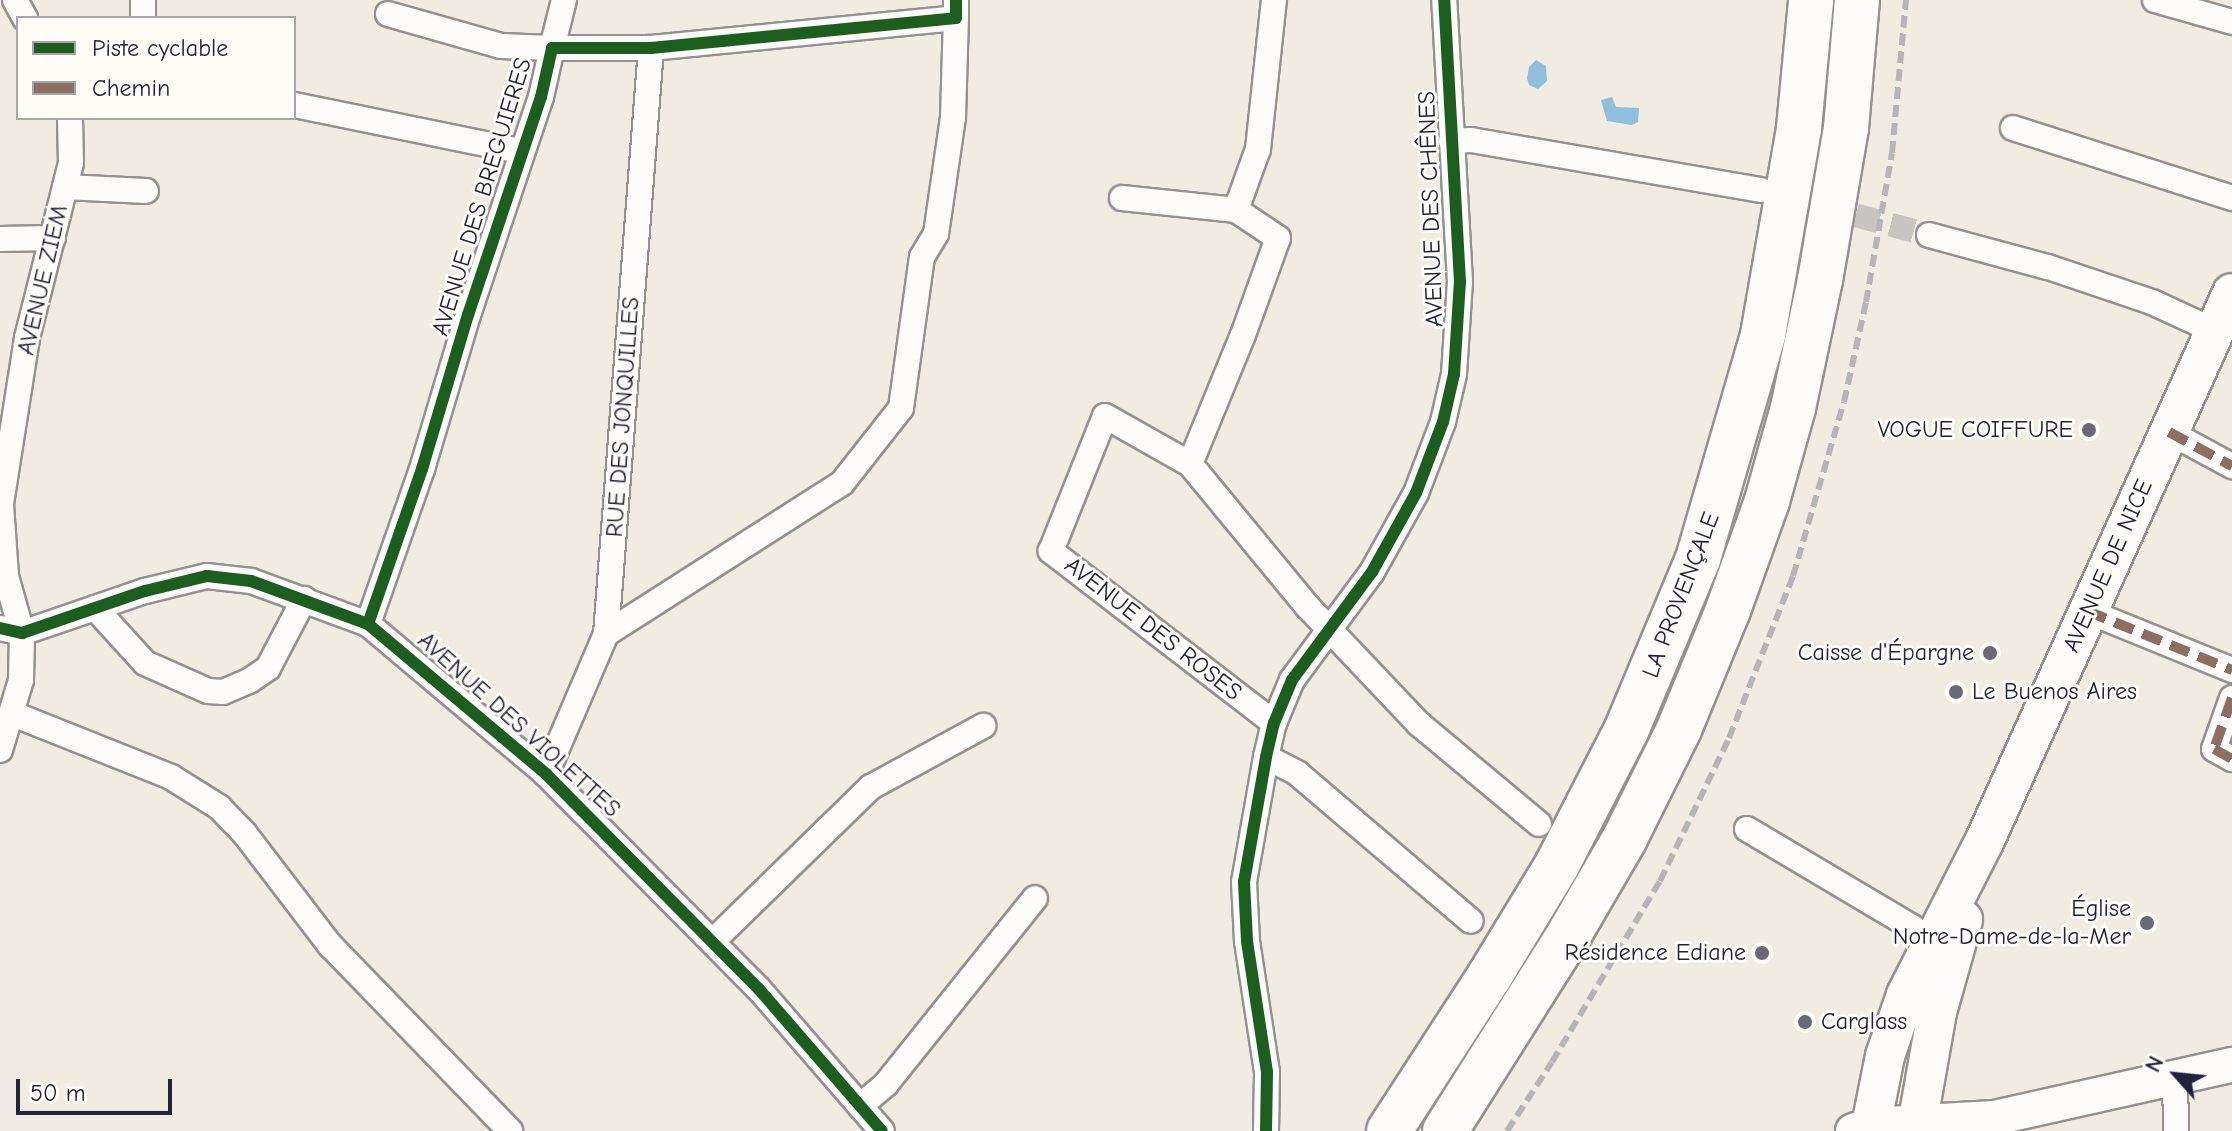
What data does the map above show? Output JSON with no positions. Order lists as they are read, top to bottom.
{
  "streets": {
    "highway": ["LA PROVENÇALE"],
    "main road": ["AVENUE DE NICE"],
    "street": [
      "AVENUE DES BREGUIERES",
      "AVENUE DES CHÊNES",
      "AVENUE ZIEM",
      "RUE DES JONQUILLES",
      "AVENUE DES ROSES",
      "AVENUE DES VIOLETTES"
    ]
  },
  "crossings": [
    ["AVENUE DES BREGUIERES", "RUE DES JONQUILLES"],
    ["AVENUE DES BREGUIERES", "AVENUE DES VIOLETTES"],
    ["AVENUE DES CHÊNES", "AVENUE DES ROSES"],
    ["AVENUE ZIEM", "AVENUE DES VIOLETTES"],
    ["RUE DES JONQUILLES", "AVENUE DES VIOLETTES"]
  ],
  "places": [
    "VOGUE COIFFURE",
    "Caisse d'Épargne",
    "Le Buenos Aires",
    "Église Notre-Dame-de-la-Mer",
    "Résidence Ediane",
    "Carglass"
  ],
  "legend": ["Piste cyclable", "Chemin"],
  "scale_bar": "50 m",
  "north": "top left"
}
